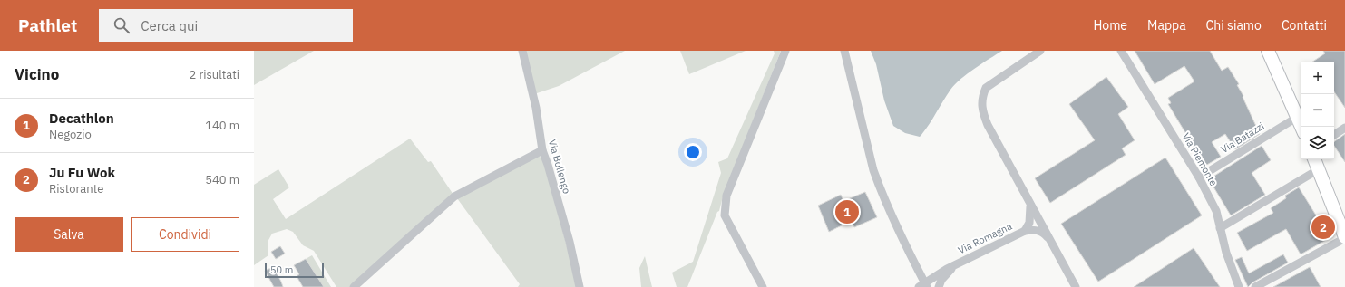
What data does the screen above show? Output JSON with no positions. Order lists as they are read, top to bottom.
{
  "streets": {
    "street": [
      "Via Batazzi",
      "Via Piemonte",
      "Via Bollengo",
      "Via Romagna"
    ]
  },
  "crossings": [
    ["Via Batazzi", "Via Piemonte"]
  ],
  "scale_bar": "50 m",
  "page": {
    "header": "Pathlet",
    "search": "Cerca qui",
    "nav": [
      "Home",
      "Mappa",
      "Chi siamo",
      "Contatti"
    ],
    "heading": ["Vicino", "2 risultati"],
    "map_buttons": ["+", "−"],
    "list": [
      {
        "mark": "1",
        "name": "Decathlon",
        "note": "Negozio",
        "value": "140 m"
      },
      {
        "mark": "2",
        "name": "Ju Fu Wok",
        "note": "Ristorante",
        "value": "540 m"
      }
    ],
    "pins": ["1", "2"],
    "buttons": ["Salva", "Condividi"],
    "scale": "50 m"
  }
}
